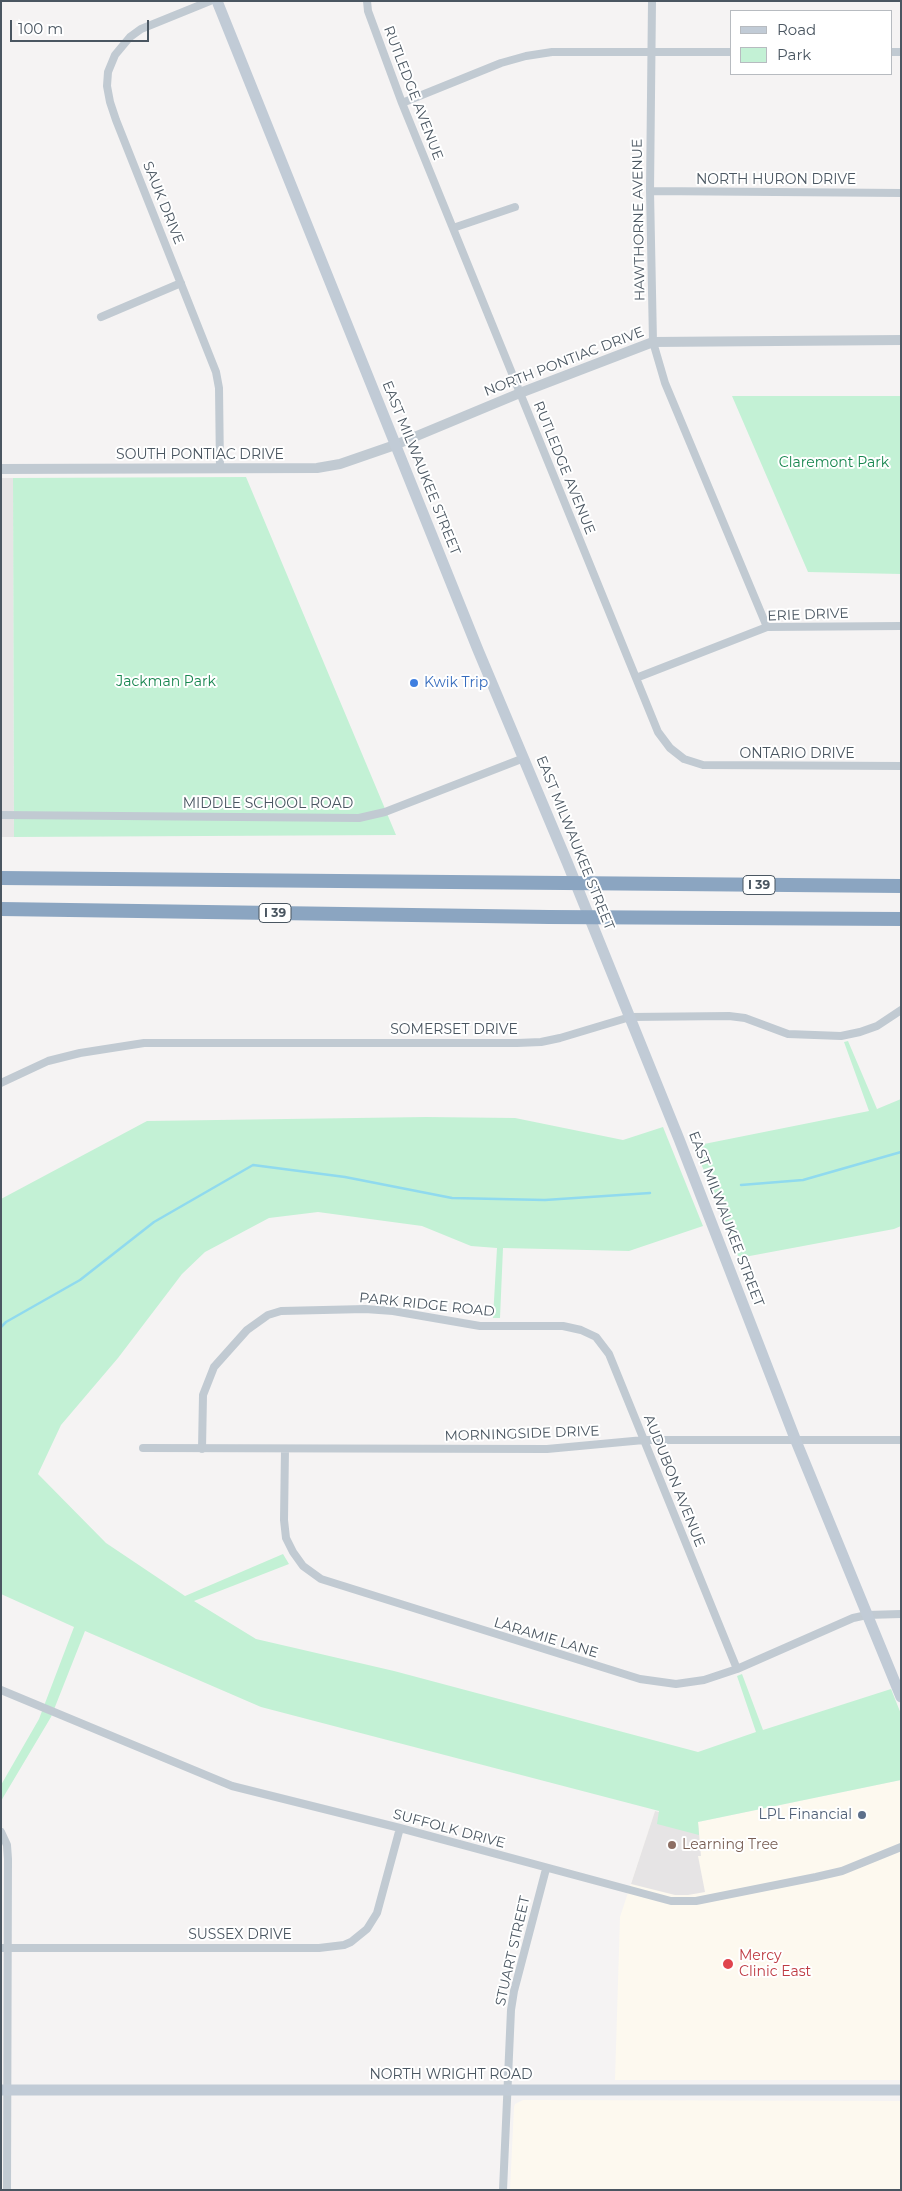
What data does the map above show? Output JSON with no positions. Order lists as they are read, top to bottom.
{
  "streets": {
    "highway": ["I 39"],
    "main road": ["EAST MILWAUKEE STREET", "NORTH WRIGHT ROAD"],
    "street": [
      "RUTLEDGE AVENUE",
      "NORTH HURON DRIVE",
      "SAUK DRIVE",
      "HAWTHORNE AVENUE",
      "NORTH PONTIAC DRIVE",
      "SOUTH PONTIAC DRIVE",
      "ERIE DRIVE",
      "ONTARIO DRIVE",
      "MIDDLE SCHOOL ROAD",
      "SOMERSET DRIVE",
      "PARK RIDGE ROAD",
      "MORNINGSIDE DRIVE",
      "AUDUBON AVENUE",
      "LARAMIE LANE",
      "SUFFOLK DRIVE",
      "SUSSEX DRIVE",
      "STUART STREET"
    ]
  },
  "crossings": [
    ["RUTLEDGE AVENUE", "NORTH PONTIAC DRIVE"],
    ["RUTLEDGE AVENUE", "ERIE DRIVE"],
    ["RUTLEDGE AVENUE", "ONTARIO DRIVE"],
    ["NORTH HURON DRIVE", "HAWTHORNE AVENUE"],
    ["SAUK DRIVE", "SOUTH PONTIAC DRIVE"],
    ["HAWTHORNE AVENUE", "NORTH PONTIAC DRIVE"],
    ["HAWTHORNE AVENUE", "ERIE DRIVE"],
    ["NORTH PONTIAC DRIVE", "SOUTH PONTIAC DRIVE"],
    ["NORTH PONTIAC DRIVE", "EAST MILWAUKEE STREET"],
    ["SOUTH PONTIAC DRIVE", "EAST MILWAUKEE STREET"],
    ["EAST MILWAUKEE STREET", "MIDDLE SCHOOL ROAD"],
    ["EAST MILWAUKEE STREET", "SOMERSET DRIVE"],
    ["EAST MILWAUKEE STREET", "MORNINGSIDE DRIVE"],
    ["EAST MILWAUKEE STREET", "LARAMIE LANE"],
    ["PARK RIDGE ROAD", "MORNINGSIDE DRIVE"],
    ["PARK RIDGE ROAD", "AUDUBON AVENUE"],
    ["MORNINGSIDE DRIVE", "AUDUBON AVENUE"],
    ["MORNINGSIDE DRIVE", "LARAMIE LANE"],
    ["AUDUBON AVENUE", "LARAMIE LANE"],
    ["SUFFOLK DRIVE", "SUSSEX DRIVE"],
    ["SUFFOLK DRIVE", "STUART STREET"],
    ["STUART STREET", "NORTH WRIGHT ROAD"]
  ],
  "parks": ["Claremont Park", "Jackman Park"],
  "places": [
    "Kwik Trip",
    "LPL Financial",
    "Learning Tree",
    "Mercy Clinic East"
  ],
  "legend": ["Road", "Park"],
  "scale_bar": "100 m"
}
